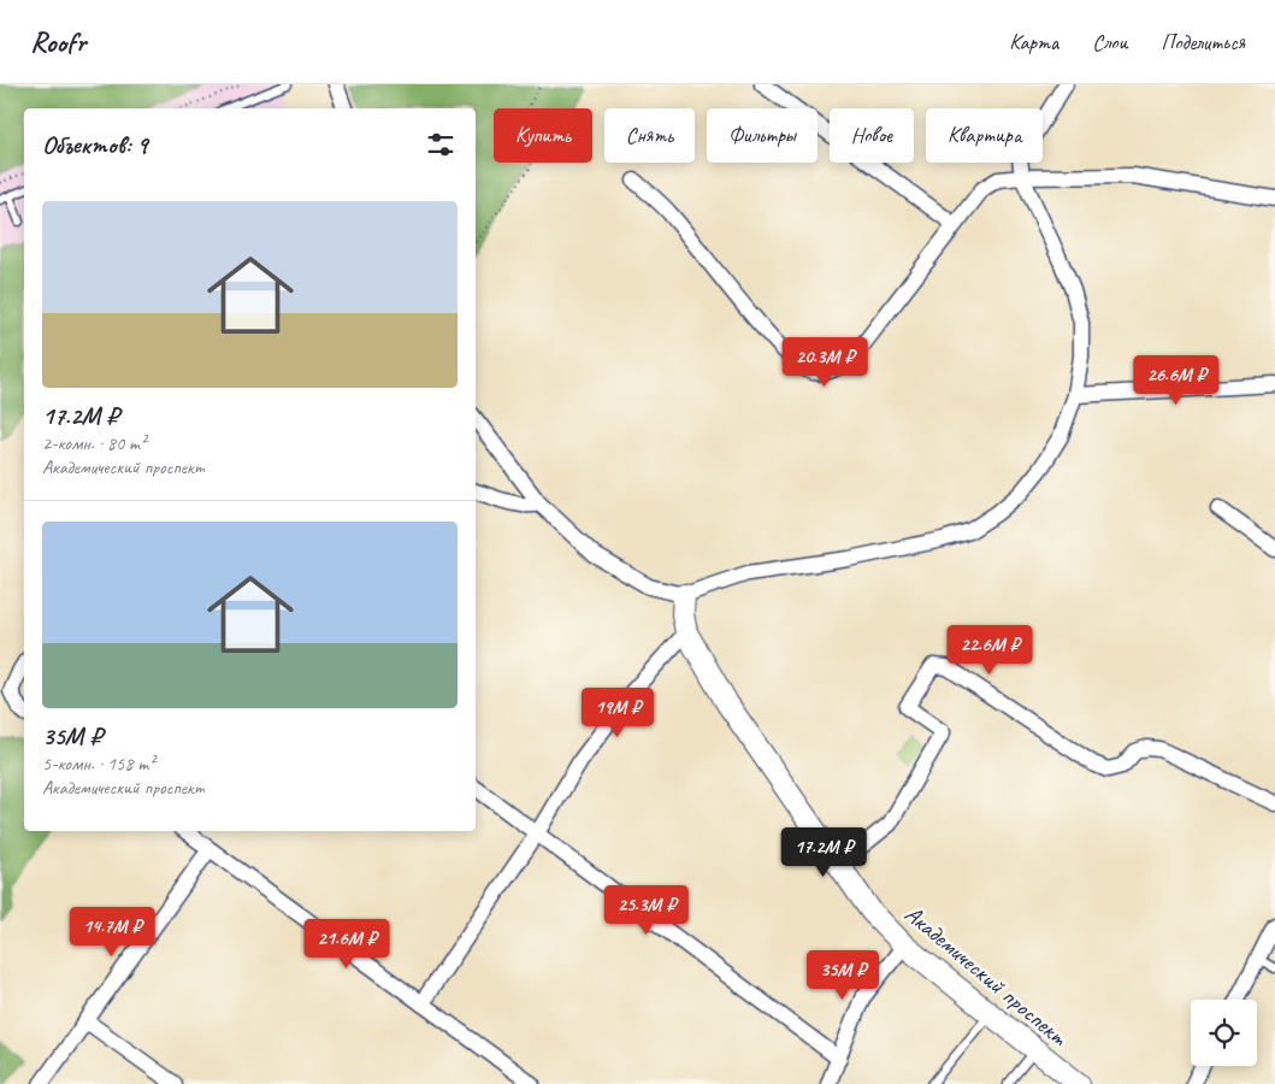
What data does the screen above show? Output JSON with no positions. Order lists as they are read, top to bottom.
{
  "streets": {
    "street": ["Академический проспект"]
  },
  "page": {
    "header": "Roofr",
    "nav": ["Карта", "Слои", "Поделиться"],
    "chip": [
      "Купить",
      "Снять",
      "Фильтры",
      "Новое",
      "Квартира"
    ],
    "heading": "Объектов: 9",
    "list": [
      {
        "name": "17.2M ₽",
        "note": "2-комн. · 80 m² · Академический проспект"
      },
      {
        "name": "35M ₽",
        "note": "5-комн. · 158 m² · Академический проспект"
      }
    ],
    "price": [
      "20.3M ₽",
      "26.6M ₽",
      "22.6M ₽",
      "19M ₽",
      "17.2M ₽",
      "25.3M ₽",
      "14.7M ₽",
      "21.6M ₽",
      "35M ₽"
    ]
  }
}
